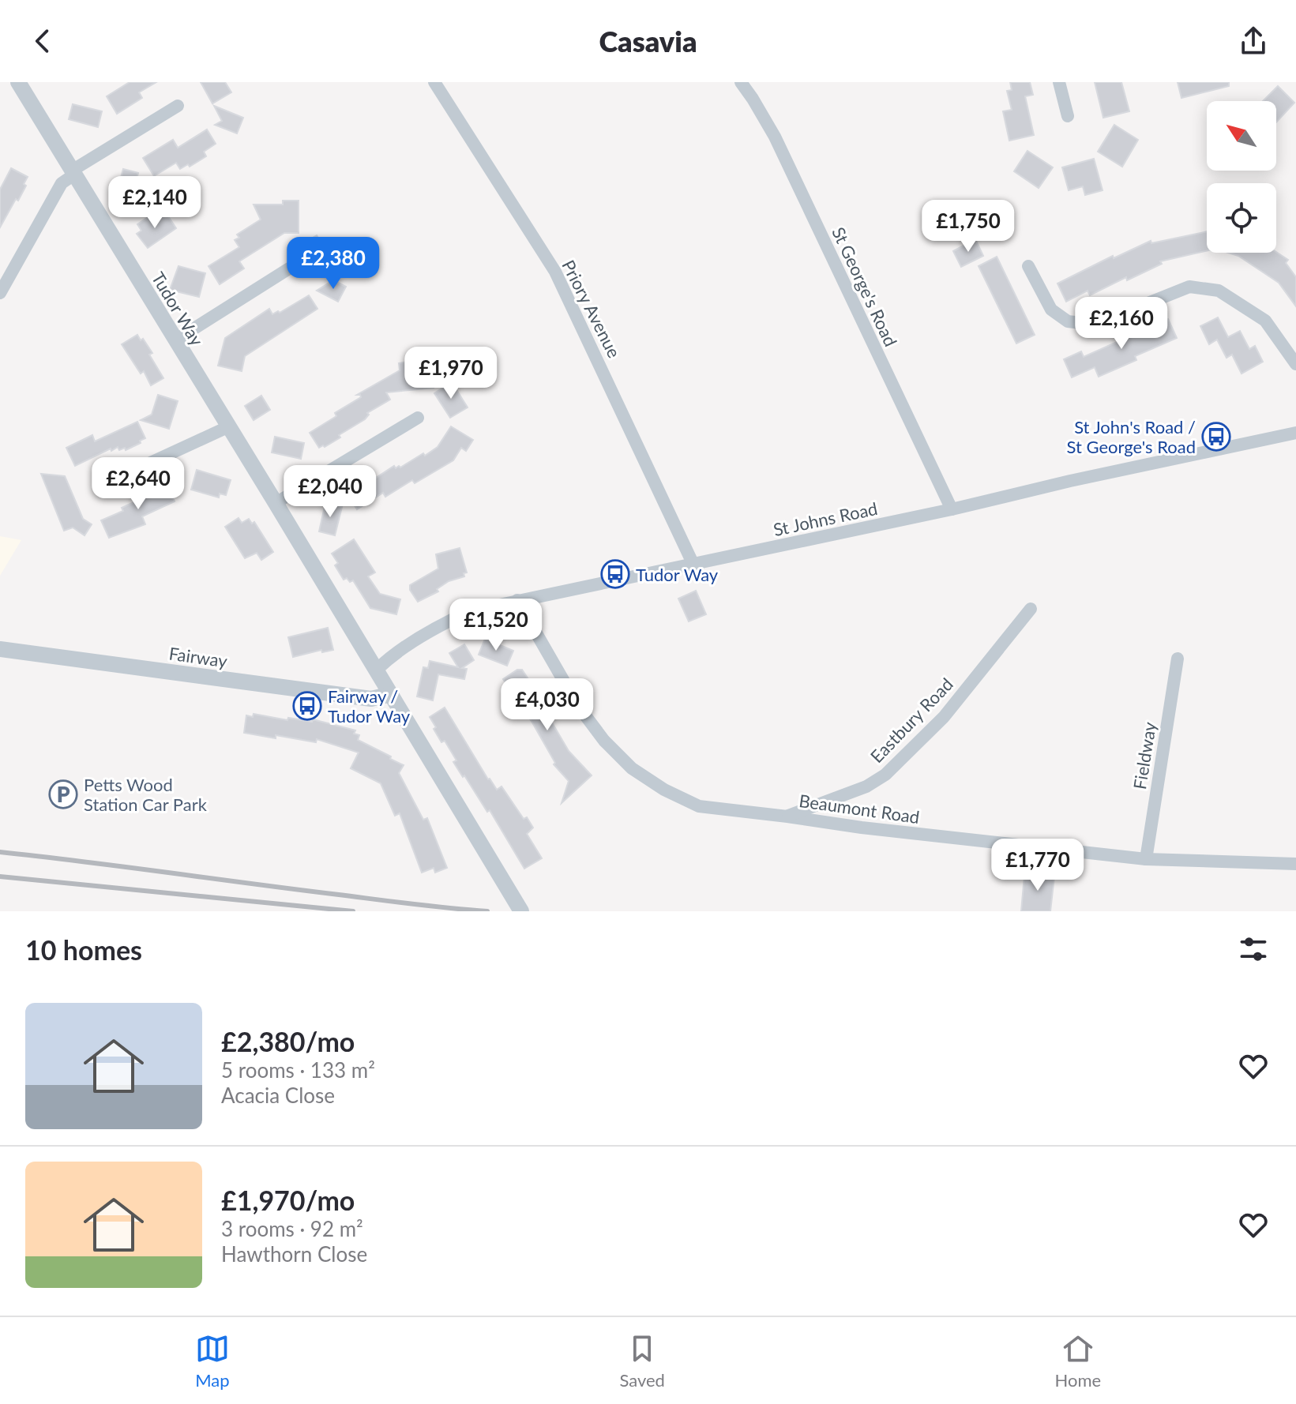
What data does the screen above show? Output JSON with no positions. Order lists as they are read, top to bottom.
{
  "streets": {
    "street": [
      "St George's Road",
      "Tudor Way",
      "Priory Avenue",
      "St Johns Road",
      "Fairway",
      "Eastbury Road",
      "Fieldway",
      "Beaumont Road"
    ]
  },
  "crossings": [
    ["St George's Road", "St Johns Road"],
    ["Tudor Way", "St Johns Road"],
    ["Tudor Way", "Fairway"],
    ["Priory Avenue", "St Johns Road"],
    ["St Johns Road", "Beaumont Road"],
    ["Eastbury Road", "Beaumont Road"],
    ["Fieldway", "Beaumont Road"]
  ],
  "places": {
    "bus stop": ["St John's Road / St George's Road", "Tudor Way", "Fairway / Tudor Way"],
    "parking": ["Petts Wood Station Car Park"]
  },
  "north": "top left",
  "page": {
    "header": "Casavia",
    "price": [
      "£2,140",
      "£1,750",
      "£2,380",
      "£2,160",
      "£1,970",
      "£2,640",
      "£2,040",
      "£1,520",
      "£4,030",
      "£1,770"
    ],
    "heading": "10 homes",
    "list": [
      {
        "name": "£2,380/mo",
        "note": "5 rooms · 133 m² · Acacia Close"
      },
      {
        "name": "£1,970/mo",
        "note": "3 rooms · 92 m² · Hawthorn Close"
      }
    ],
    "tabs": ["Map", "Saved", "Home"]
  }
}
